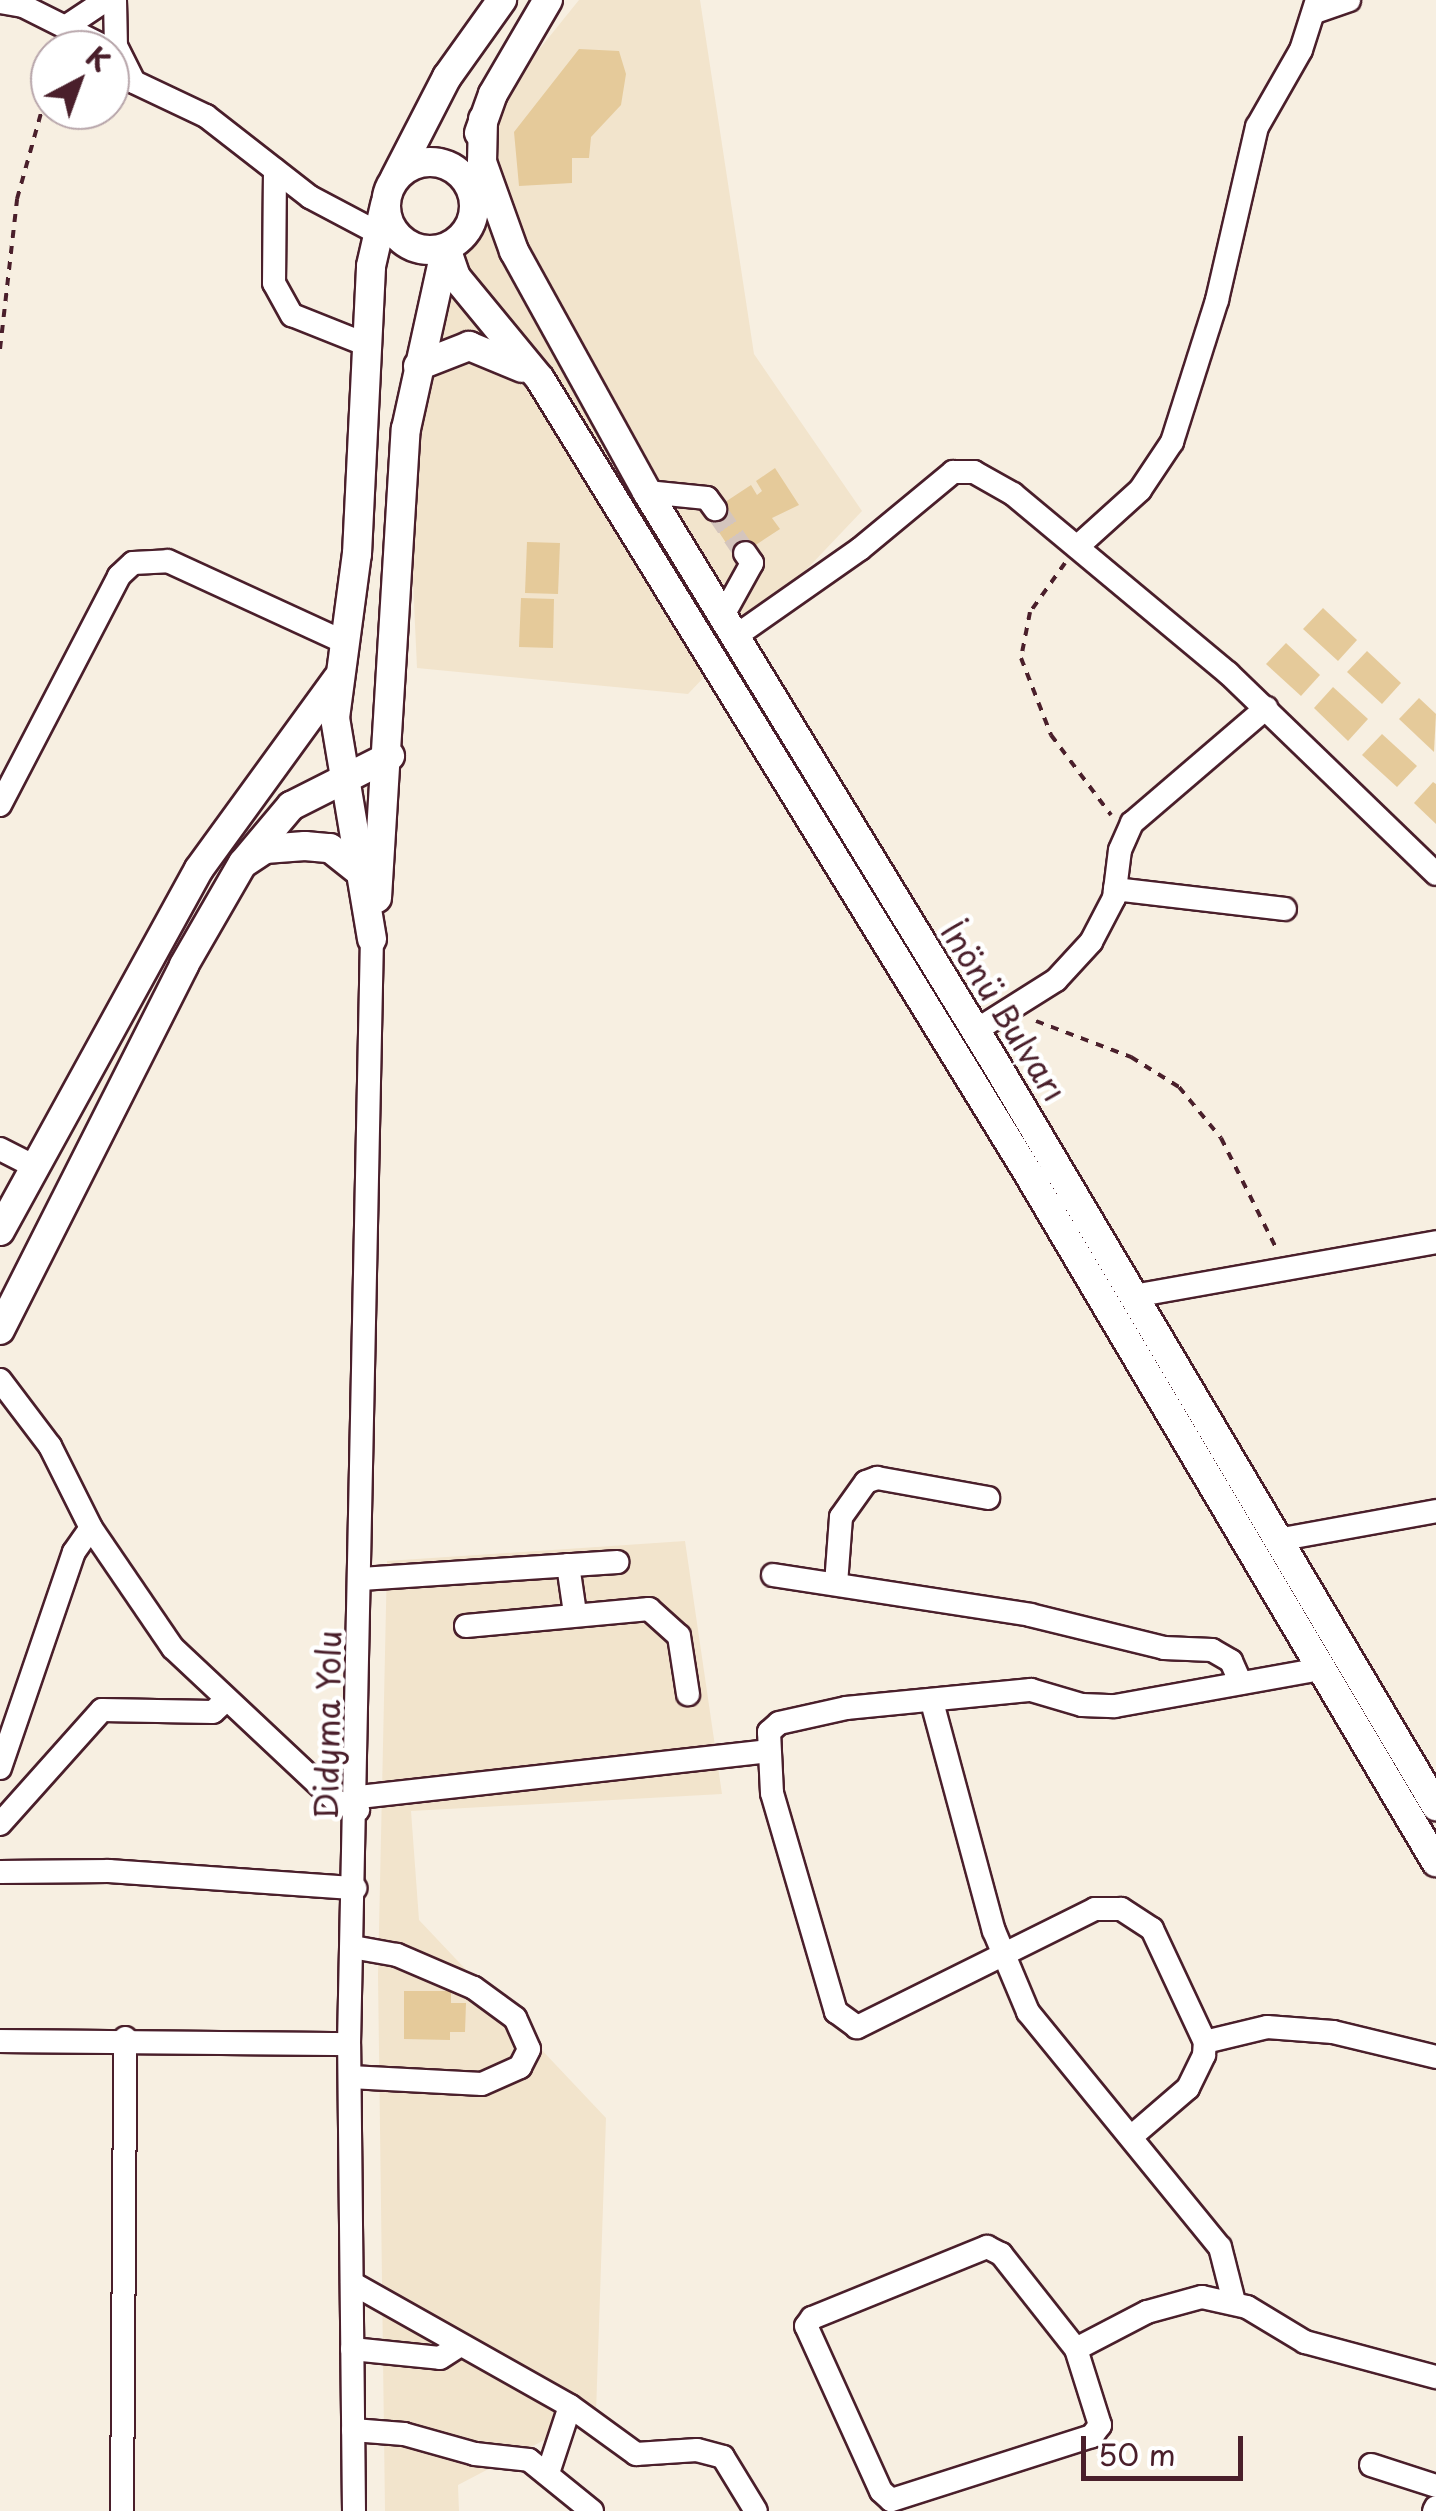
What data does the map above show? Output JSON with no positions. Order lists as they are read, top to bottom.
{
  "streets": {
    "main road": ["İnönü Bulvarı"],
    "street": ["Didyma Yolu"]
  },
  "scale_bar": "50 m",
  "north": "top right"
}
